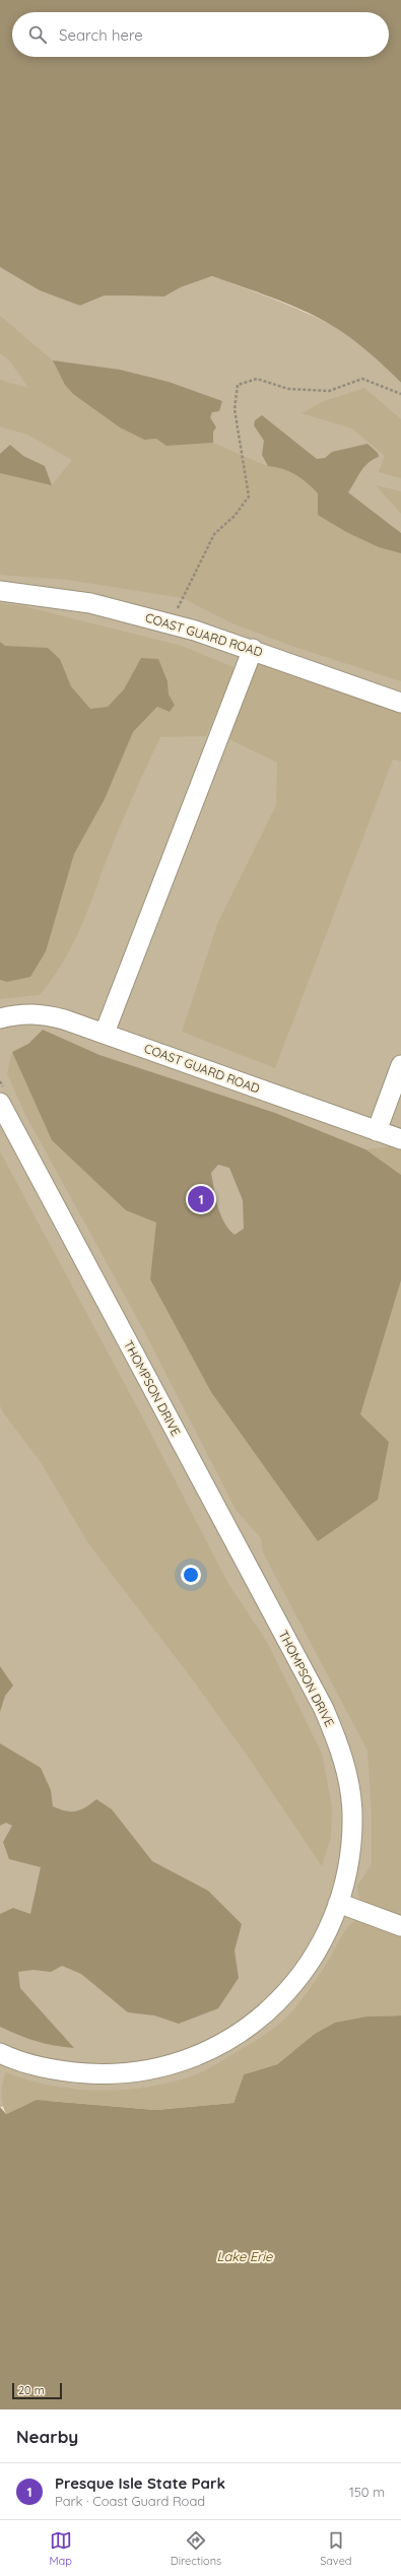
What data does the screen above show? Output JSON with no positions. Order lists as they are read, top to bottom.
{
  "streets": {
    "street": ["COAST GUARD ROAD", "THOMPSON DRIVE"]
  },
  "water": ["Lake Erie"],
  "scale_bar": "20 m",
  "page": {
    "search": "Search here",
    "pins": "1",
    "scale": "20 m",
    "heading": "Nearby",
    "list": [
      {
        "mark": "1",
        "name": "Presque Isle State Park",
        "note": "Park · Coast Guard Road",
        "value": "150 m"
      }
    ],
    "nav": ["Map", "Directions", "Saved"]
  }
}
